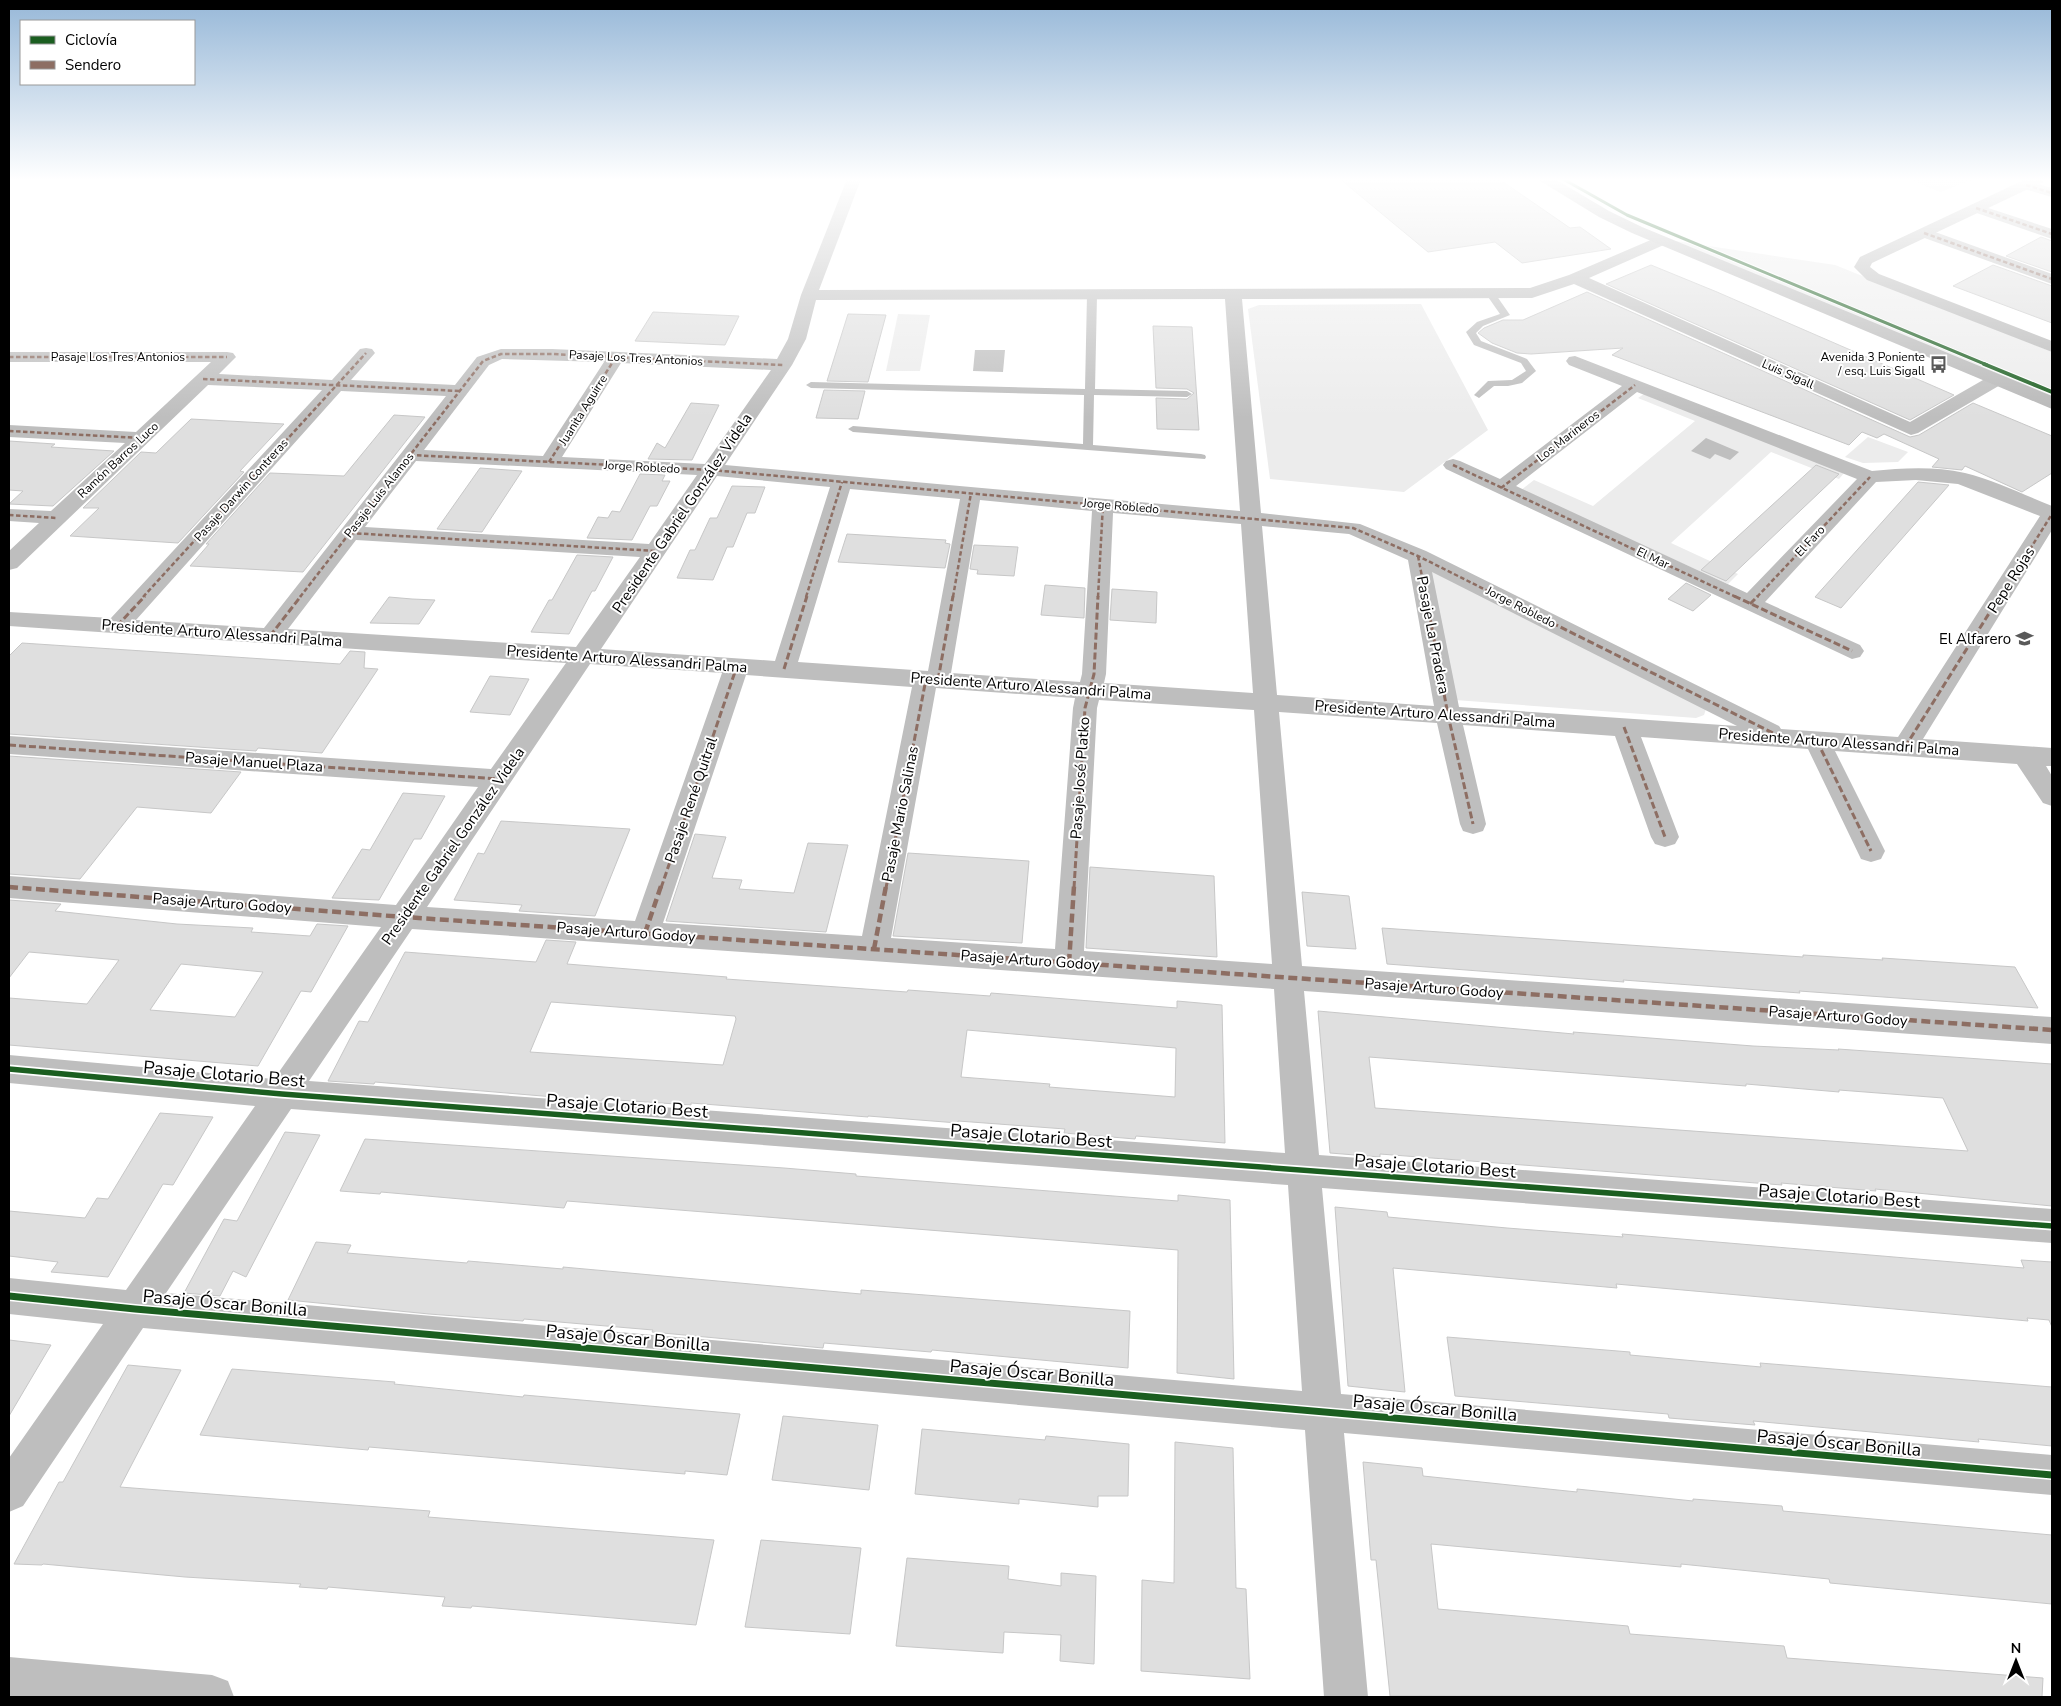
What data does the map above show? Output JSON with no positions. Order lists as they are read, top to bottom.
{
  "streets": {
    "street": [
      "Pasaje Los Tres Antonios",
      "Luis Sigall",
      "Juanita Aguirre",
      "Los Marineros",
      "Ramón Barros Luco",
      "Jorge Robledo",
      "Pasaje Darwin Contreras",
      "Pasaje Luis Alamos",
      "Presidente Gabriel González Videla",
      "El Faro",
      "El Mar",
      "Pepe Rojas",
      "Presidente Arturo Alessandri Palma",
      "Pasaje La Pradera",
      "Pasaje Manuel Plaza",
      "Pasaje José Platko",
      "Pasaje René Quitral",
      "Pasaje Mario Salinas",
      "Pasaje Arturo Godoy",
      "Pasaje Clotario Best",
      "Pasaje Óscar Bonilla"
    ]
  },
  "crossings": [
    ["Pasaje Los Tres Antonios", "Juanita Aguirre"],
    ["Pasaje Los Tres Antonios", "Ramón Barros Luco"],
    ["Pasaje Los Tres Antonios", "Pasaje Luis Alamos"],
    ["Pasaje Los Tres Antonios", "Presidente Gabriel González Videla"],
    ["Juanita Aguirre", "Jorge Robledo"],
    ["Los Marineros", "El Mar"],
    ["Jorge Robledo", "Pasaje Luis Alamos"],
    ["Jorge Robledo", "Presidente Gabriel González Videla"],
    ["Jorge Robledo", "Presidente Arturo Alessandri Palma"],
    ["Jorge Robledo", "Pasaje La Pradera"],
    ["Jorge Robledo", "Pasaje José Platko"],
    ["Jorge Robledo", "Pasaje Mario Salinas"],
    ["Pasaje Darwin Contreras", "Presidente Arturo Alessandri Palma"],
    ["Pasaje Luis Alamos", "Presidente Arturo Alessandri Palma"],
    ["Presidente Gabriel González Videla", "Presidente Arturo Alessandri Palma"],
    ["Presidente Gabriel González Videla", "Pasaje Manuel Plaza"],
    ["Presidente Gabriel González Videla", "Pasaje Arturo Godoy"],
    ["Presidente Gabriel González Videla", "Pasaje Clotario Best"],
    ["Presidente Gabriel González Videla", "Pasaje Óscar Bonilla"],
    ["El Faro", "El Mar"],
    ["Pepe Rojas", "Presidente Arturo Alessandri Palma"],
    ["Presidente Arturo Alessandri Palma", "Pasaje La Pradera"],
    ["Presidente Arturo Alessandri Palma", "Pasaje José Platko"],
    ["Presidente Arturo Alessandri Palma", "Pasaje René Quitral"],
    ["Presidente Arturo Alessandri Palma", "Pasaje Mario Salinas"],
    ["Pasaje José Platko", "Pasaje Arturo Godoy"],
    ["Pasaje René Quitral", "Pasaje Arturo Godoy"],
    ["Pasaje Mario Salinas", "Pasaje Arturo Godoy"]
  ],
  "places": {
    "bus stop": ["Avenida 3 Poniente / esq. Luis Sigall"],
    "school or university": ["El Alfarero"]
  },
  "legend": ["Ciclovía", "Sendero"],
  "north": "top"
}
